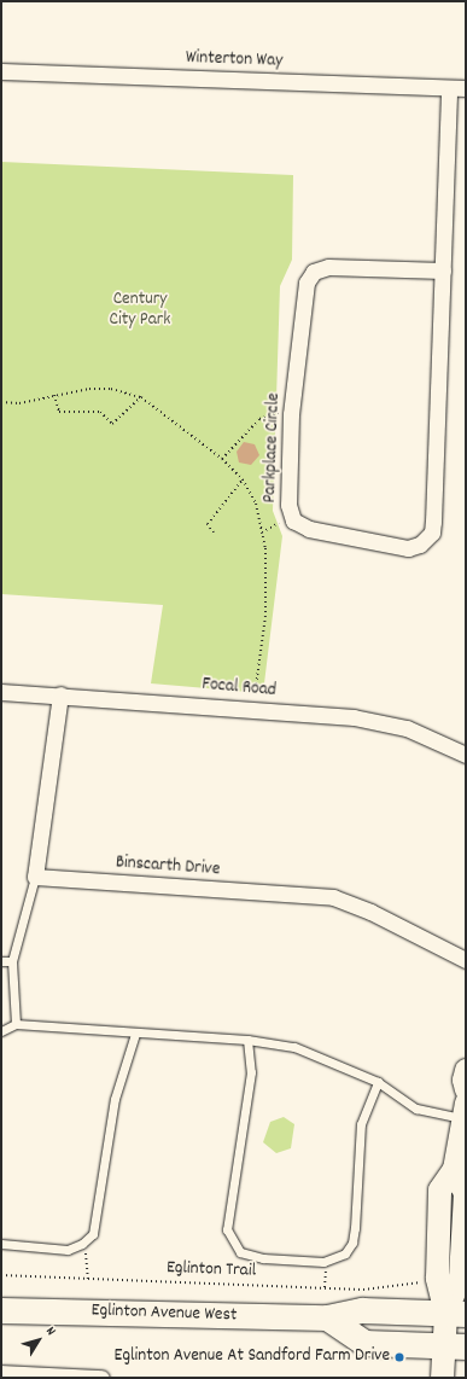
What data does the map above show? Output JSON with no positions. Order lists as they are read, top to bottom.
{
  "streets": {
    "main road": ["Eglinton Avenue West"],
    "street": [
      "Winterton Way",
      "Parkplace Circle",
      "Focal Road",
      "Binscarth Drive"
    ],
    "path": ["Eglinton Trail"]
  },
  "crossings": [
    ["Winterton Way", "Parkplace Circle"]
  ],
  "parks": ["Century City Park"],
  "places": ["Eglinton Avenue At Sandford Farm Drive"],
  "north": "top right"
}
